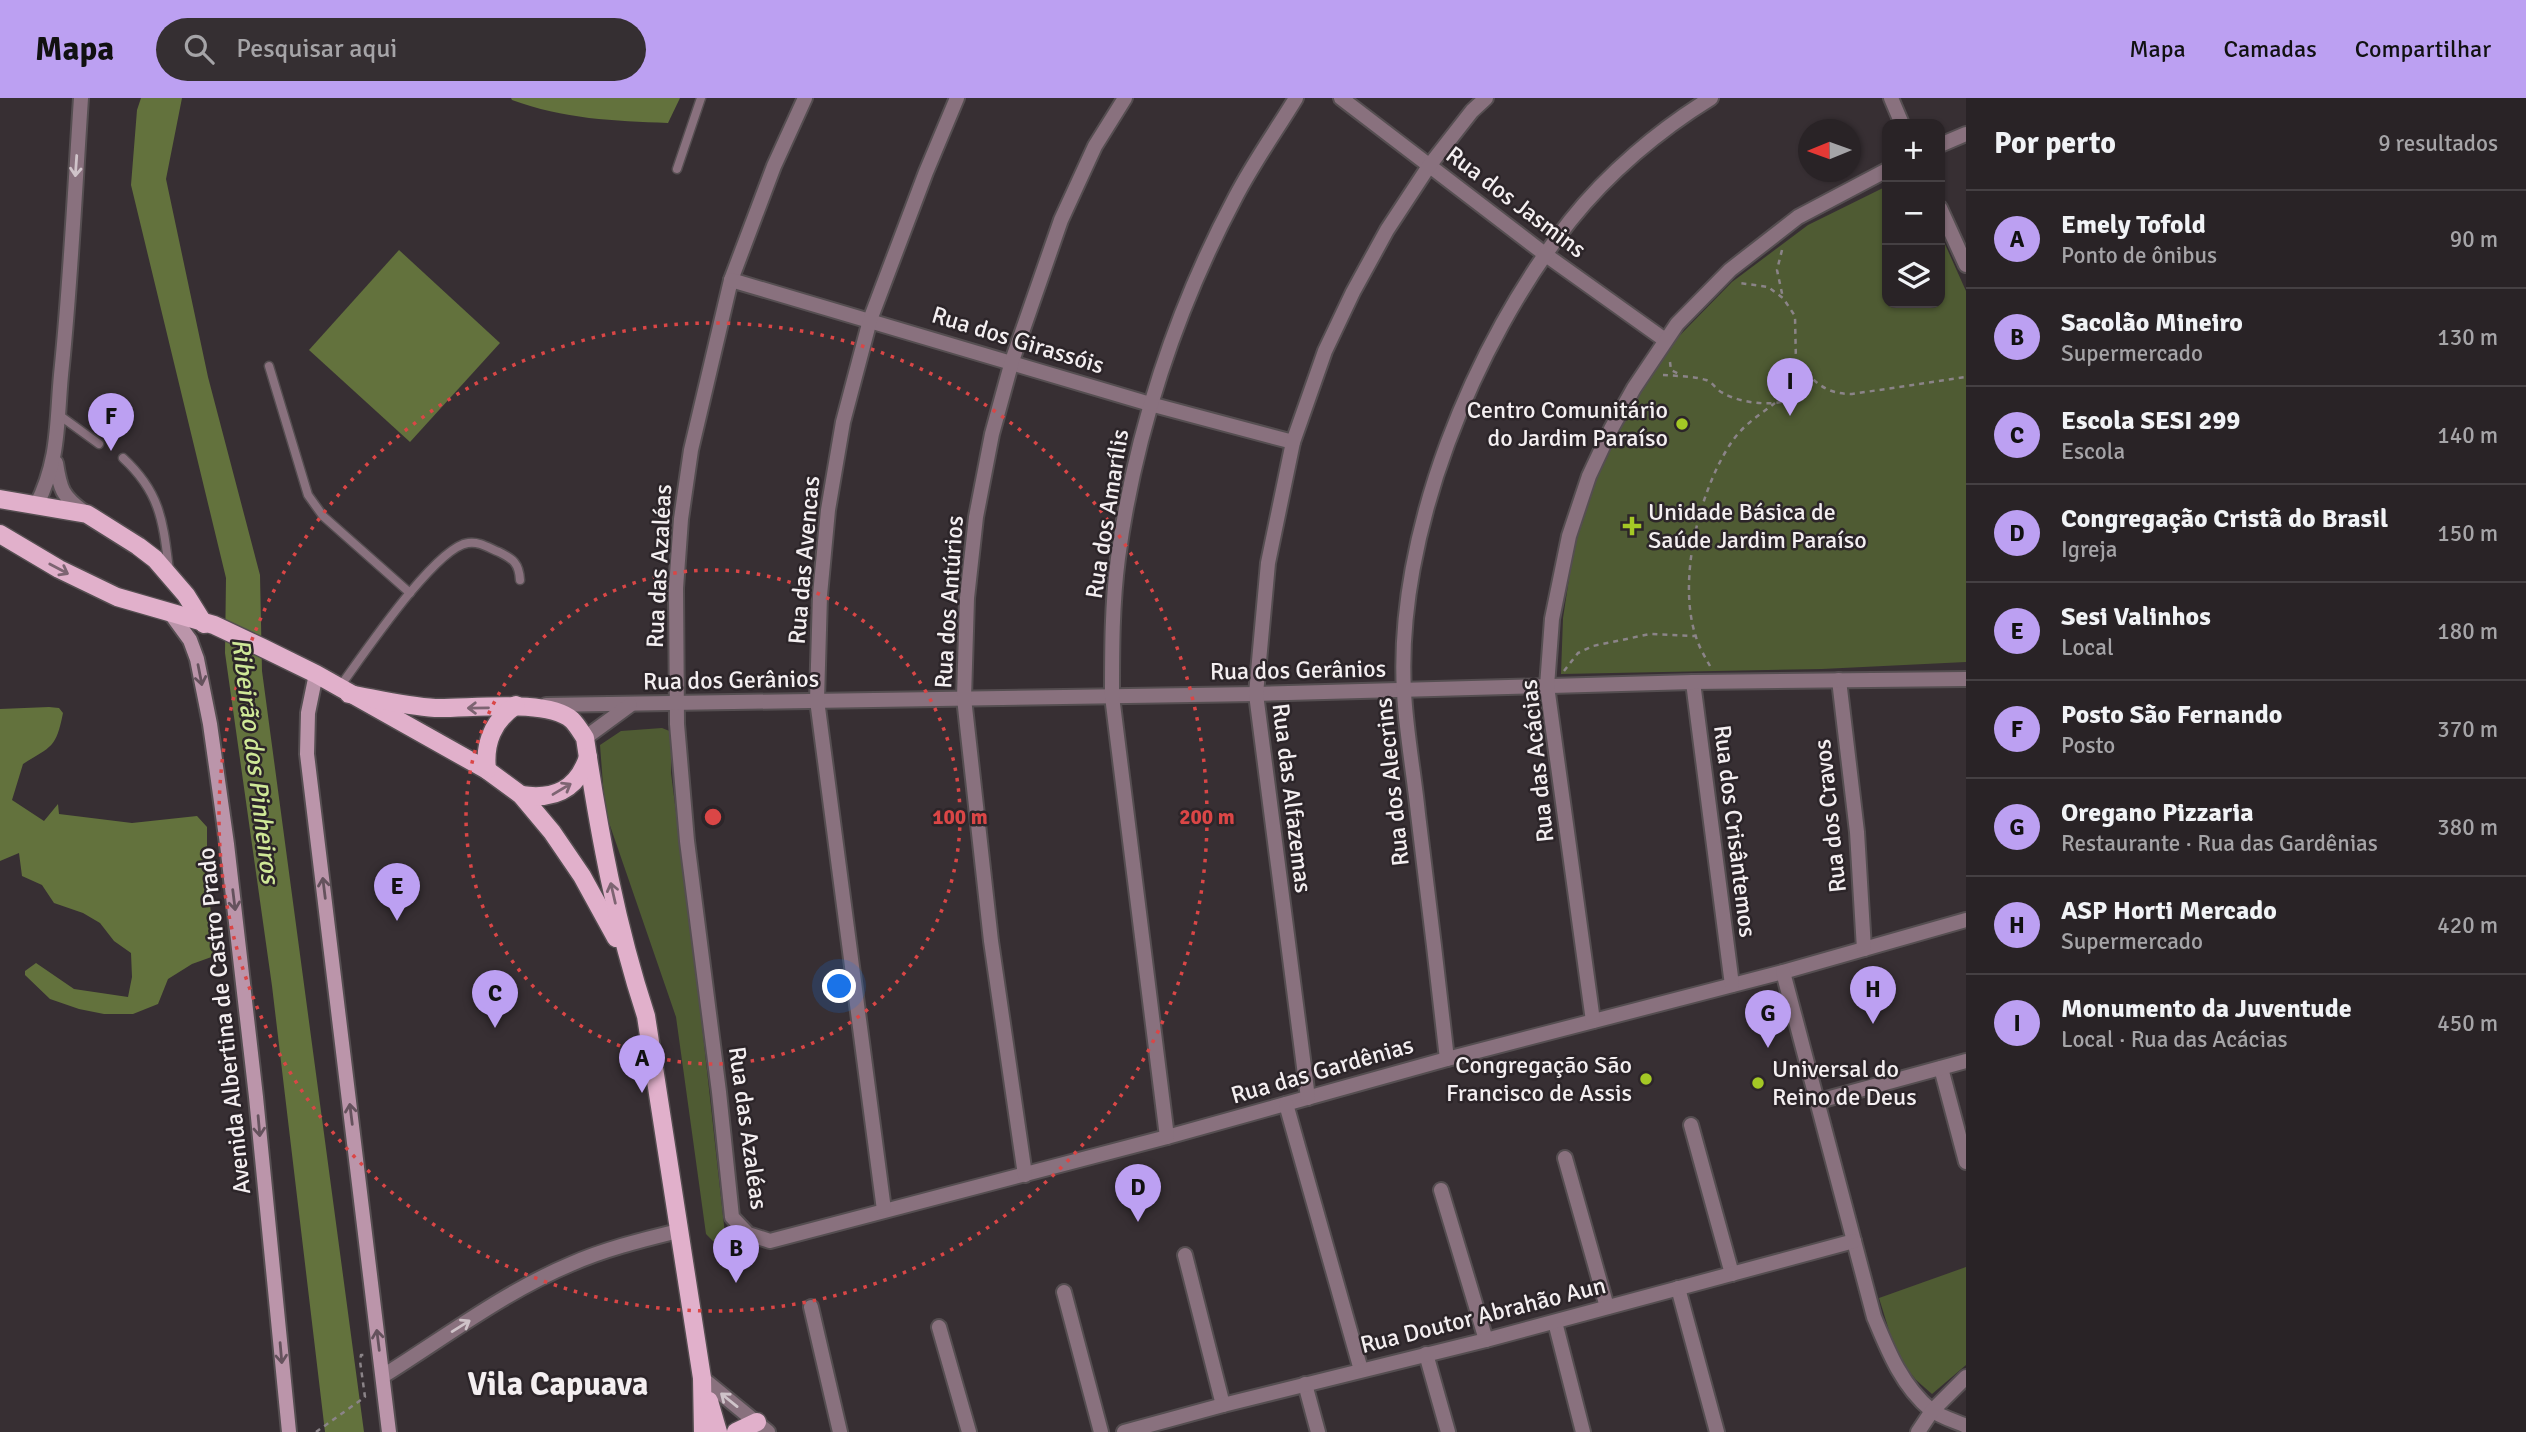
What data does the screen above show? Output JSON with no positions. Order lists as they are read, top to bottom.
{
  "streets": {
    "main road": ["Avenida Albertina de Castro Prado"],
    "street": [
      "Rua dos Jasmins",
      "Rua dos Girassóis",
      "Rua dos Amarílis",
      "Rua das Avencas",
      "Rua das Azaléas",
      "Rua dos Antúrios",
      "Rua dos Gerânios",
      "Rua das Acácias",
      "Rua dos Alecrins",
      "Rua das Alfazemas",
      "Rua dos Cravos",
      "Rua dos Crisântemos",
      "Rua das Gardênias",
      "Rua Doutor Abrahão Aun"
    ]
  },
  "crossings": [
    ["Rua dos Jasmins", "Rua das Acácias"],
    ["Rua dos Jasmins", "Rua dos Alecrins"],
    ["Rua dos Jasmins", "Rua das Alfazemas"],
    ["Rua dos Girassóis", "Rua dos Amarílis"],
    ["Rua dos Girassóis", "Rua das Avencas"],
    ["Rua dos Girassóis", "Rua das Azaléas"],
    ["Rua dos Girassóis", "Rua dos Antúrios"],
    ["Rua dos Girassóis", "Rua das Alfazemas"],
    ["Rua dos Amarílis", "Rua dos Gerânios"],
    ["Rua dos Amarílis", "Rua das Gardênias"],
    ["Rua das Avencas", "Rua dos Gerânios"],
    ["Rua das Avencas", "Rua das Gardênias"],
    ["Rua das Azaléas", "Rua dos Gerânios"],
    ["Rua das Azaléas", "Rua das Gardênias"],
    ["Rua dos Antúrios", "Rua dos Gerânios"],
    ["Rua dos Antúrios", "Rua das Gardênias"],
    ["Rua dos Gerânios", "Rua das Acácias"],
    ["Rua dos Gerânios", "Rua dos Alecrins"],
    ["Rua dos Gerânios", "Rua das Alfazemas"],
    ["Rua dos Gerânios", "Rua dos Cravos"],
    ["Rua dos Gerânios", "Rua dos Crisântemos"],
    ["Rua das Acácias", "Rua das Gardênias"],
    ["Rua dos Alecrins", "Rua das Gardênias"],
    ["Rua das Alfazemas", "Rua das Gardênias"],
    ["Rua dos Cravos", "Rua das Gardênias"],
    ["Rua dos Crisântemos", "Rua das Gardênias"]
  ],
  "districts": ["Vila Capuava"],
  "water": ["Ribeirão dos Pinheiros"],
  "places": {
    "other": ["Centro Comunitário do Jardim Paraíso", "Congregação São Francisco de Assis", "Universal do Reino de Deus"],
    "health": ["Unidade Básica de Saúde Jardim Paraíso"]
  },
  "north": "left",
  "page": {
    "header": "Mapa",
    "search": "Pesquisar aqui",
    "nav": ["Mapa", "Camadas", "Compartilhar"],
    "heading": ["Por perto", "9 resultados"],
    "map_buttons": ["+", "−"],
    "list": [
      {
        "mark": "A",
        "name": "Emely Tofold",
        "note": "Ponto de ônibus",
        "value": "90 m"
      },
      {
        "mark": "B",
        "name": "Sacolão Mineiro",
        "note": "Supermercado",
        "value": "130 m"
      },
      {
        "mark": "C",
        "name": "Escola SESI 299",
        "note": "Escola",
        "value": "140 m"
      },
      {
        "mark": "D",
        "name": "Congregação Cristã do Brasil",
        "note": "Igreja",
        "value": "150 m"
      },
      {
        "mark": "E",
        "name": "Sesi Valinhos",
        "note": "Local",
        "value": "180 m"
      },
      {
        "mark": "F",
        "name": "Posto São Fernando",
        "note": "Posto",
        "value": "370 m"
      },
      {
        "mark": "G",
        "name": "Oregano Pizzaria",
        "note": "Restaurante · Rua das Gardênias",
        "value": "380 m"
      },
      {
        "mark": "H",
        "name": "ASP Horti Mercado",
        "note": "Supermercado",
        "value": "420 m"
      },
      {
        "mark": "I",
        "name": "Monumento da Juventude",
        "note": "Local · Rua das Acácias",
        "value": "450 m"
      }
    ],
    "pins": [
      "I",
      "F",
      "E",
      "H",
      "C",
      "G",
      "A",
      "D",
      "B"
    ]
  },
  "rings": ["100 m", "200 m"]
}
